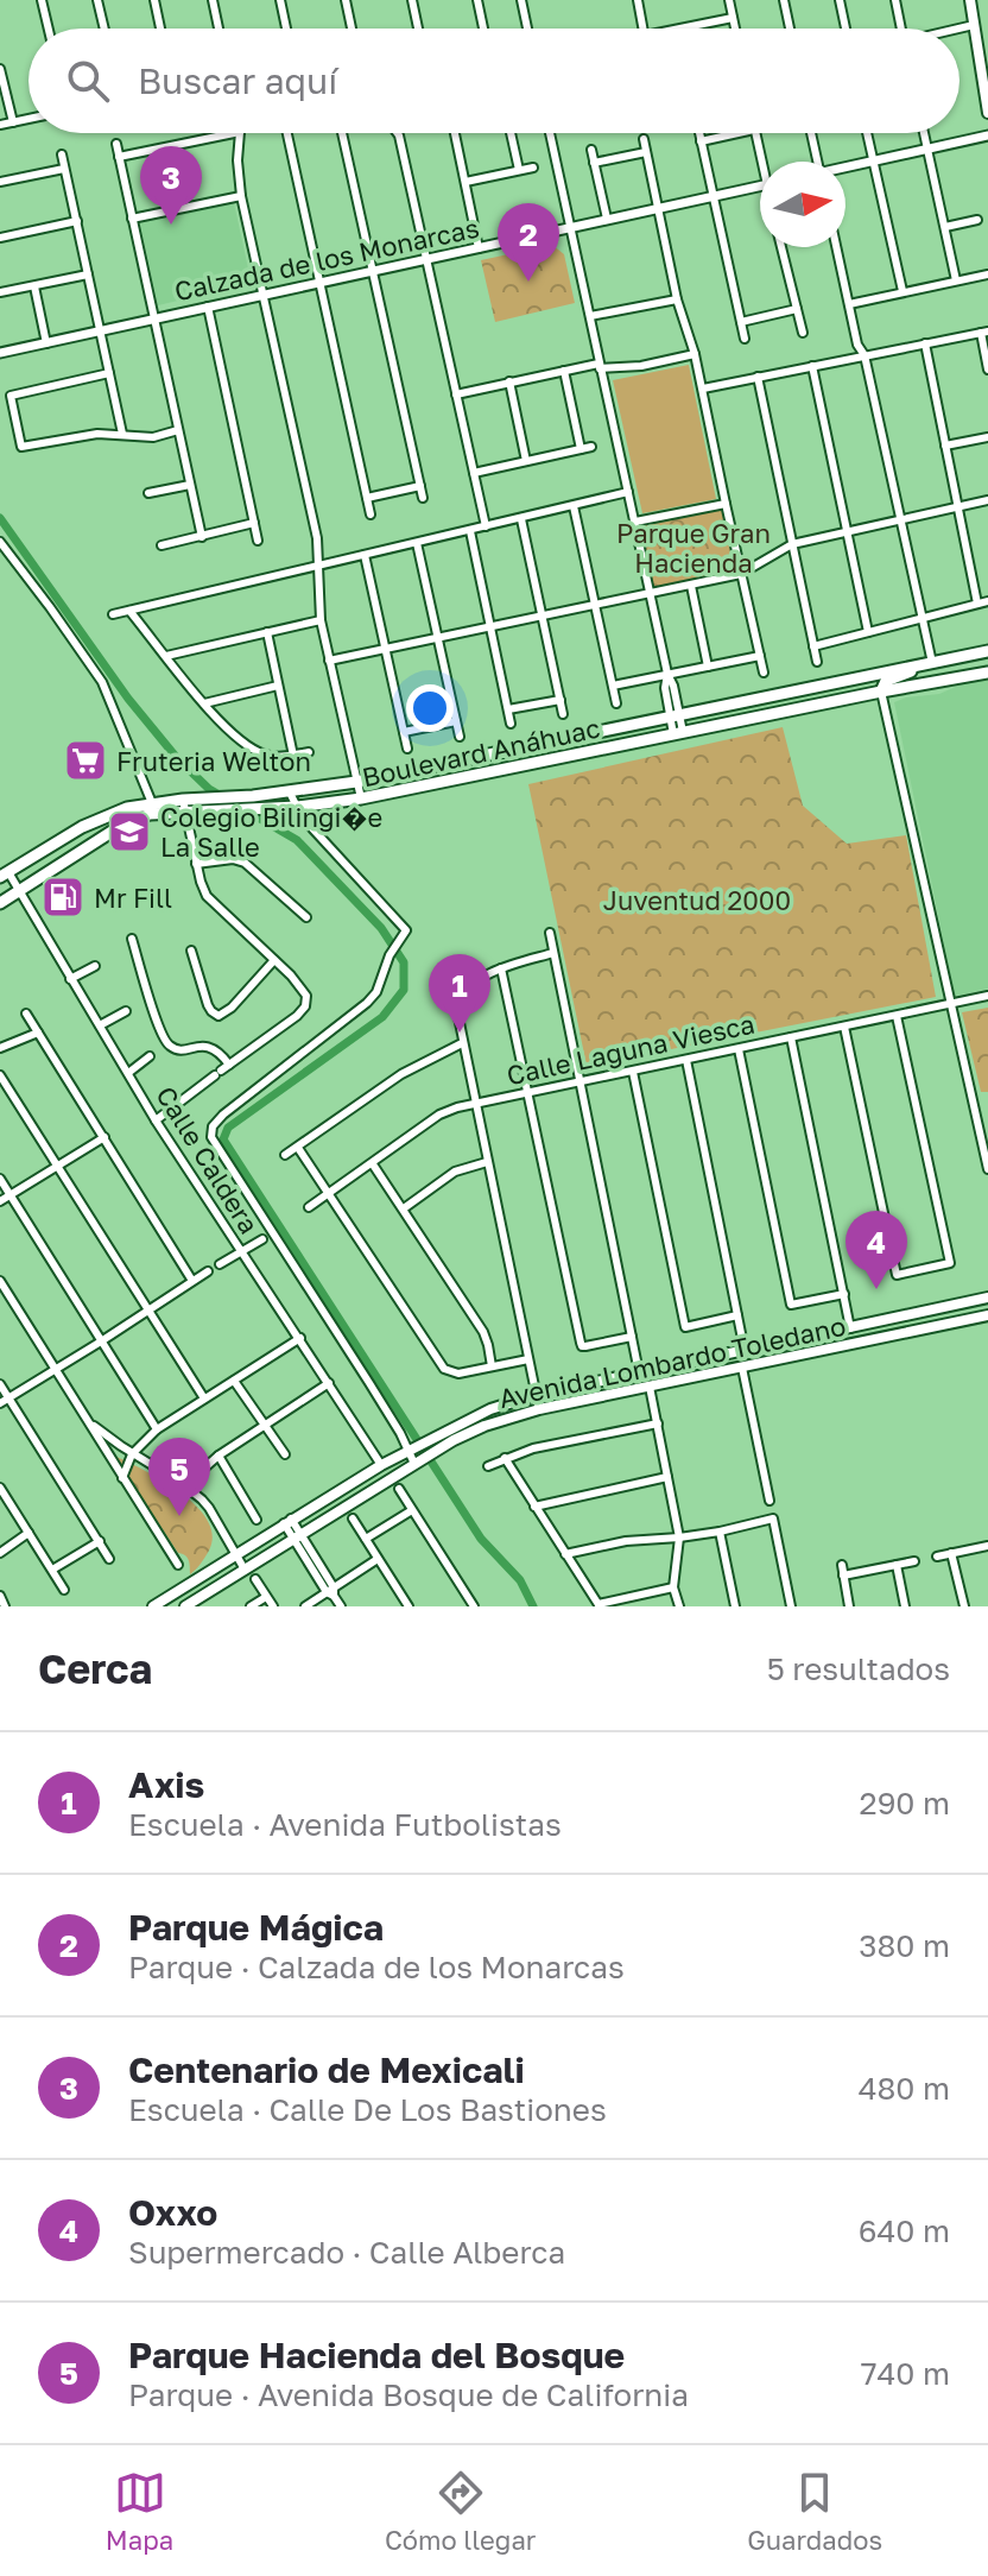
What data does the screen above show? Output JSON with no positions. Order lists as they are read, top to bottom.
{
  "streets": {
    "main road": ["Boulevard Anáhuac", "Avenida Lombardo Toledano"],
    "street": ["Calzada de los Monarcas", "Calle Laguna Viesca", "Calle Caldera"]
  },
  "crossings": [
    ["Boulevard Anáhuac", "Calle Caldera"],
    ["Calle Caldera", "Avenida Lombardo Toledano"]
  ],
  "parks": ["Parque Gran Hacienda", "Juventud 2000"],
  "places": {
    "supermarket": ["Fruteria Welton"],
    "school or university": ["Colegio Bilingi�e La Salle"],
    "fuel station": ["Mr Fill"]
  },
  "north": "right",
  "page": {
    "search": "Buscar aquí",
    "pins": [
      "3",
      "2",
      "1",
      "4",
      "5"
    ],
    "heading": ["Cerca", "5 resultados"],
    "list": [
      {
        "mark": "1",
        "name": "Axis",
        "note": "Escuela · Avenida Futbolistas",
        "value": "290 m"
      },
      {
        "mark": "2",
        "name": "Parque Mágica",
        "note": "Parque · Calzada de los Monarcas",
        "value": "380 m"
      },
      {
        "mark": "3",
        "name": "Centenario de Mexicali",
        "note": "Escuela · Calle De Los Bastiones",
        "value": "480 m"
      },
      {
        "mark": "4",
        "name": "Oxxo",
        "note": "Supermercado · Calle Alberca",
        "value": "640 m"
      },
      {
        "mark": "5",
        "name": "Parque Hacienda del Bosque",
        "note": "Parque · Avenida Bosque de California",
        "value": "740 m"
      }
    ],
    "nav": ["Mapa", "Cómo llegar", "Guardados"]
  }
}
